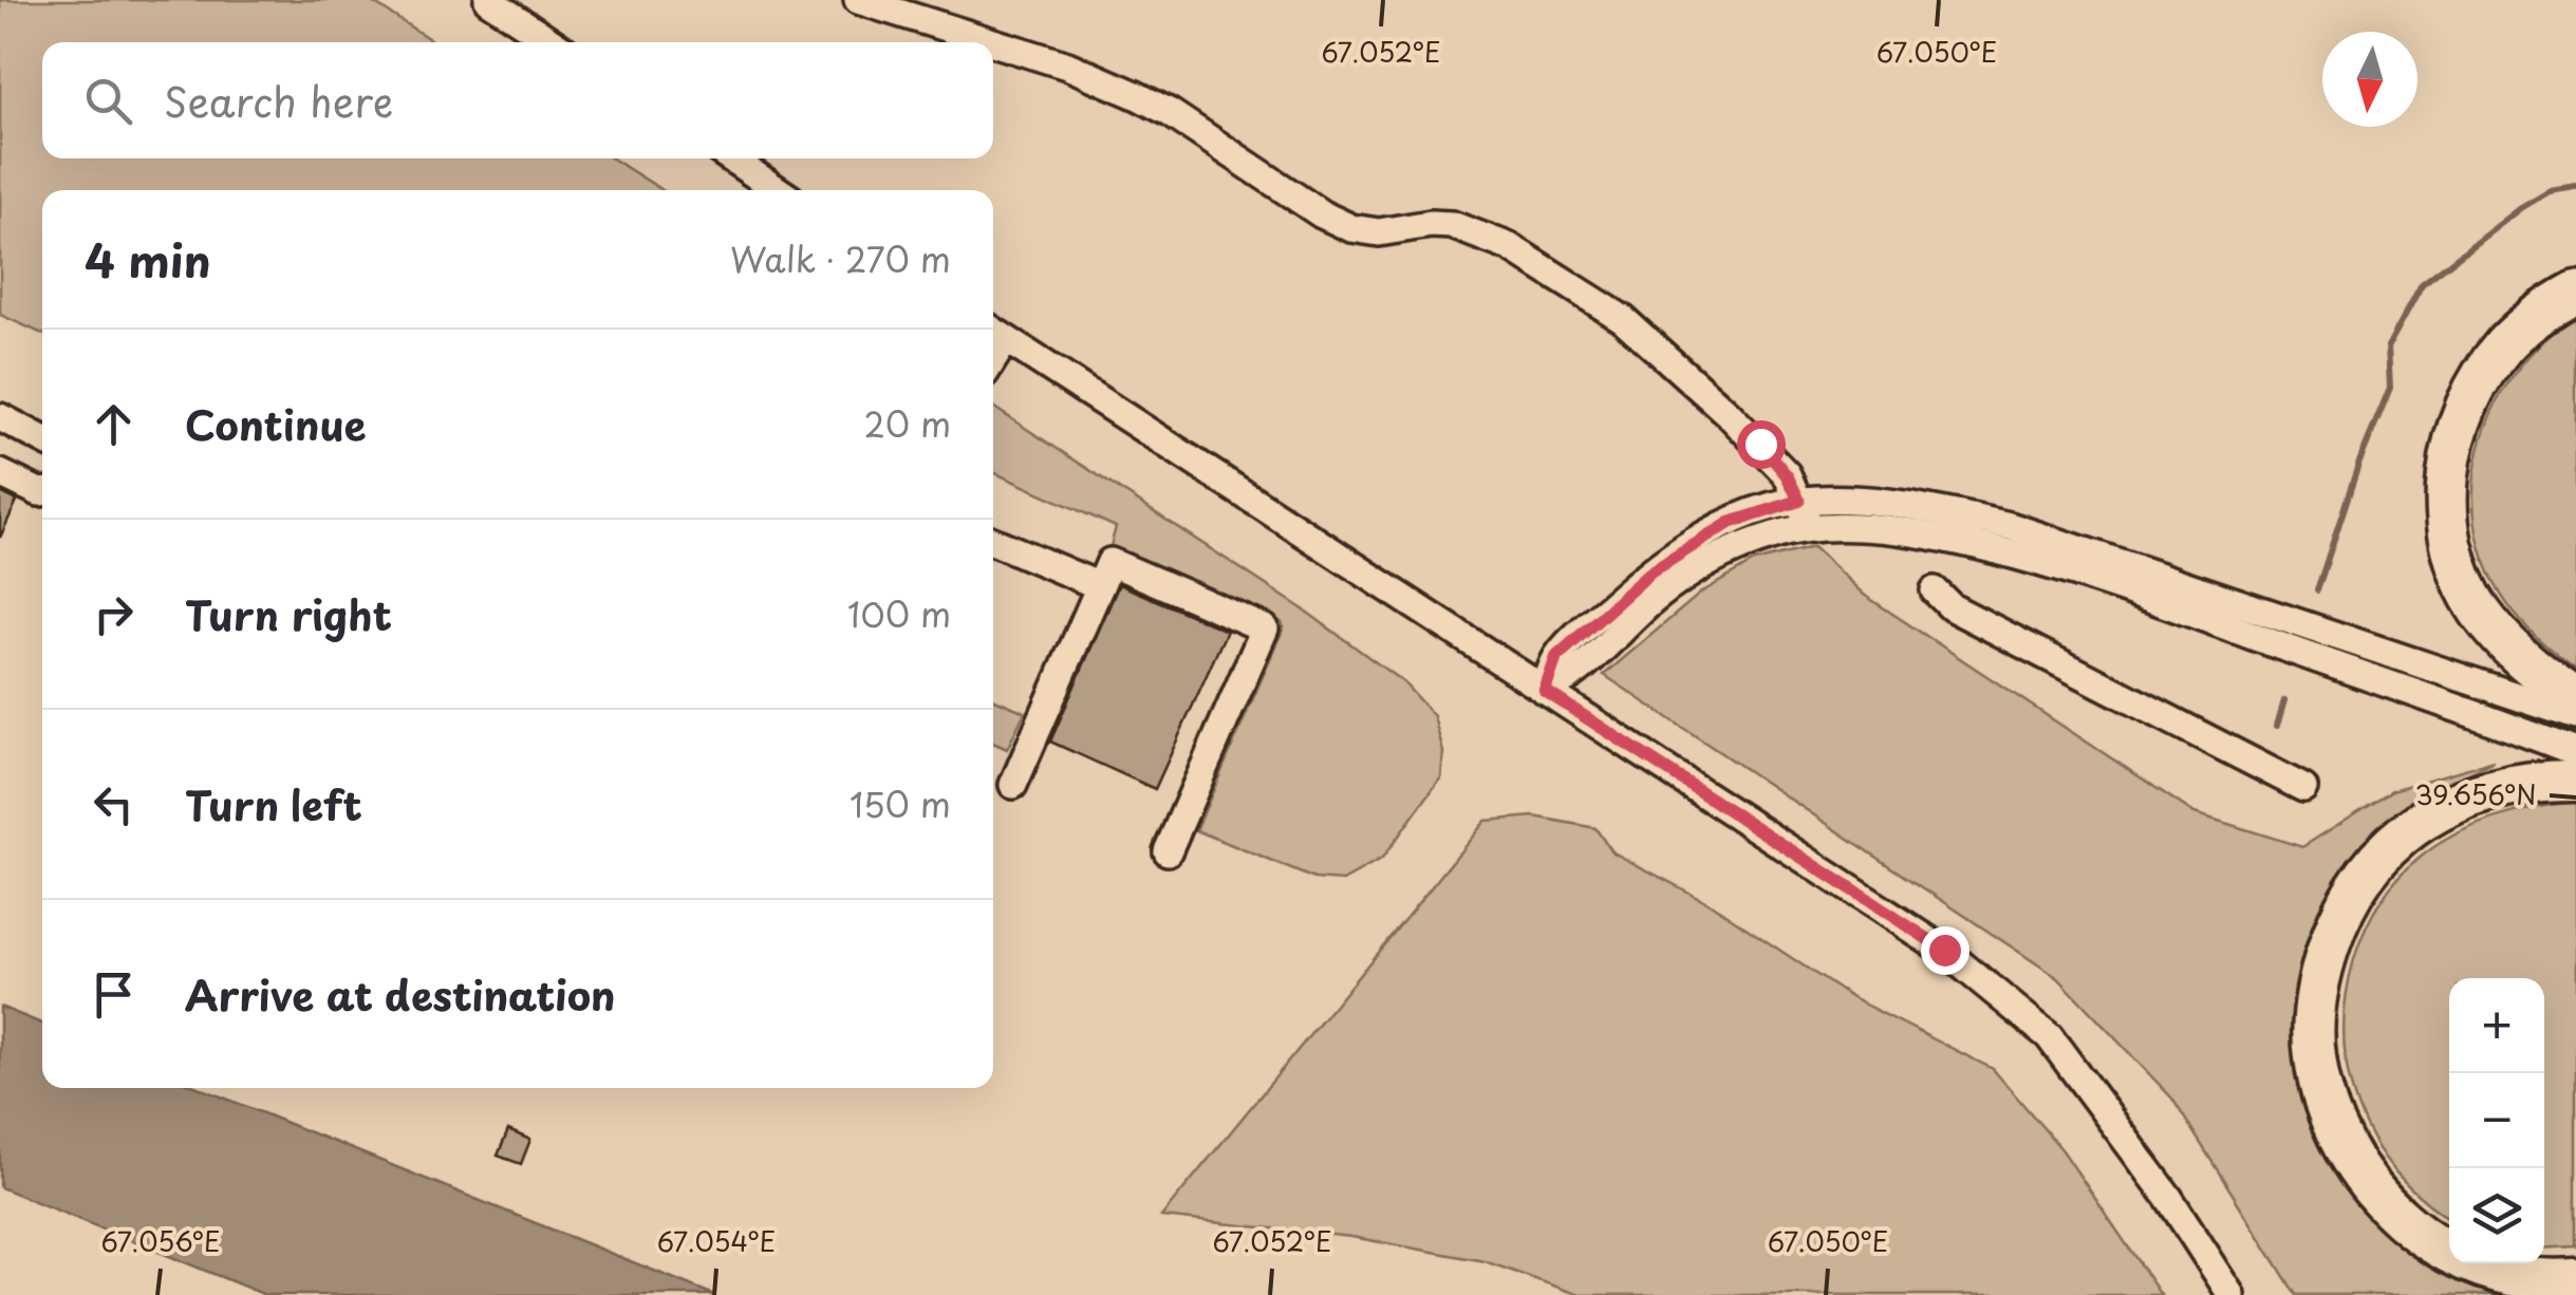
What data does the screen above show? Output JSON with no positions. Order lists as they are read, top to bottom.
{
  "north": "bottom",
  "page": {
    "search": "Search here",
    "heading": ["4 min", "Walk · 270 m"],
    "list": [
      ["Continue", "20 m"],
      ["Turn right", "100 m"],
      ["Turn left", "150 m"],
      "Arrive at destination"
    ],
    "map_buttons": ["+", "−"]
  },
  "coordinates": [
    "67.052°E",
    "67.050°E",
    "39.656°N",
    "67.056°E",
    "67.054°E"
  ]
}
